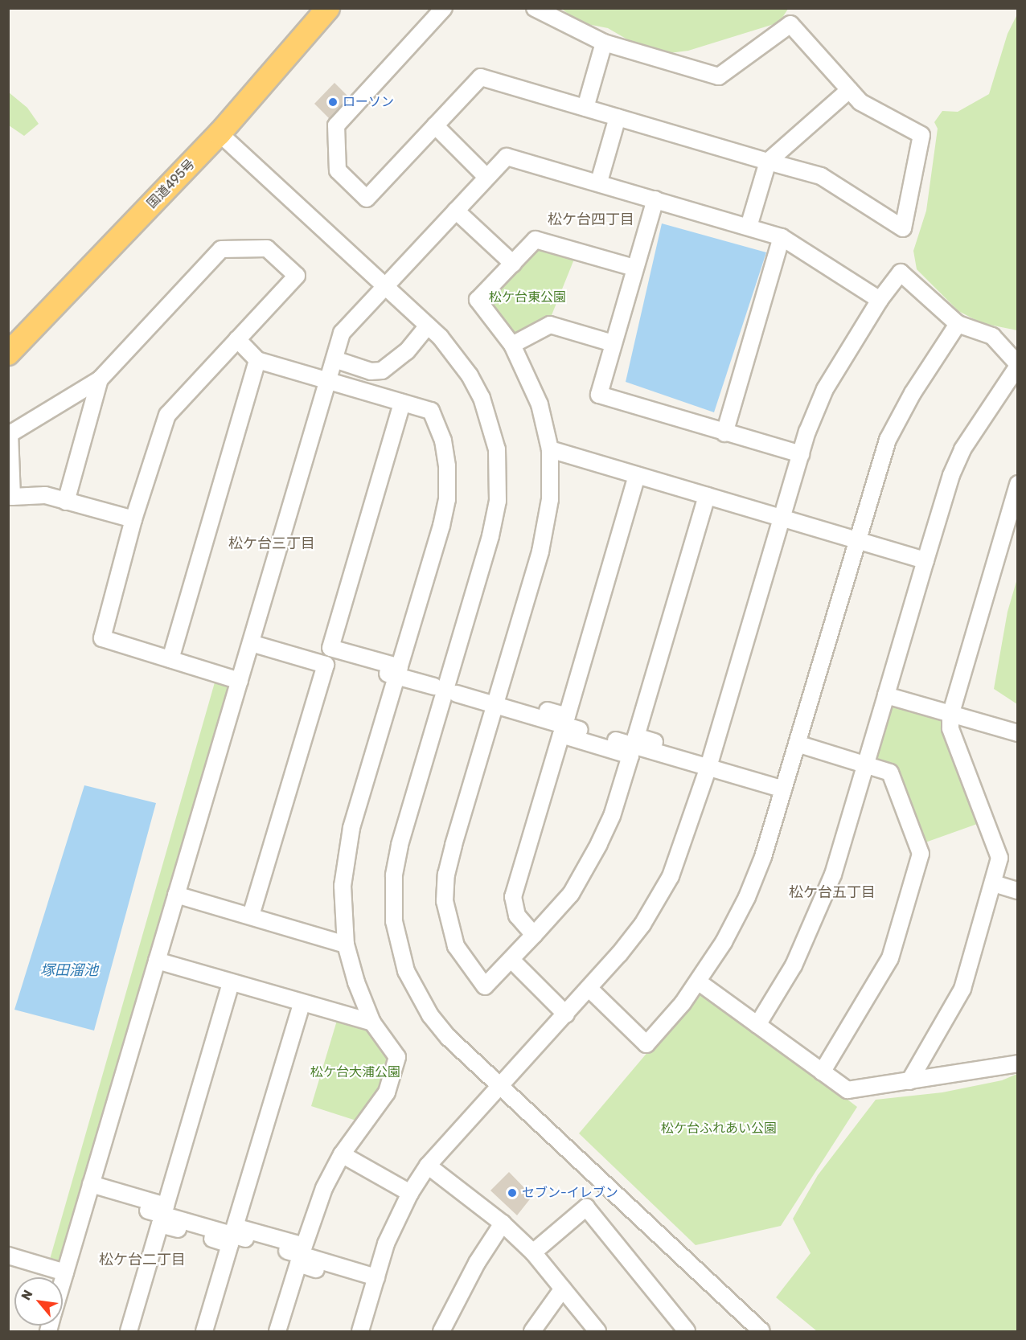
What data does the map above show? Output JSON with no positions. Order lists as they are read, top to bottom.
{
  "streets": {
    "highway": ["国道495号"]
  },
  "districts": [
    "松ケ台四丁目",
    "松ケ台三丁目",
    "松ケ台五丁目",
    "松ケ台二丁目"
  ],
  "water": ["塚田溜池"],
  "parks": ["松ケ台東公園", "松ケ台大浦公園", "松ケ台ふれあい公園"],
  "places": ["ローソン", "セブン-イレブン"],
  "north": "top left"
}
